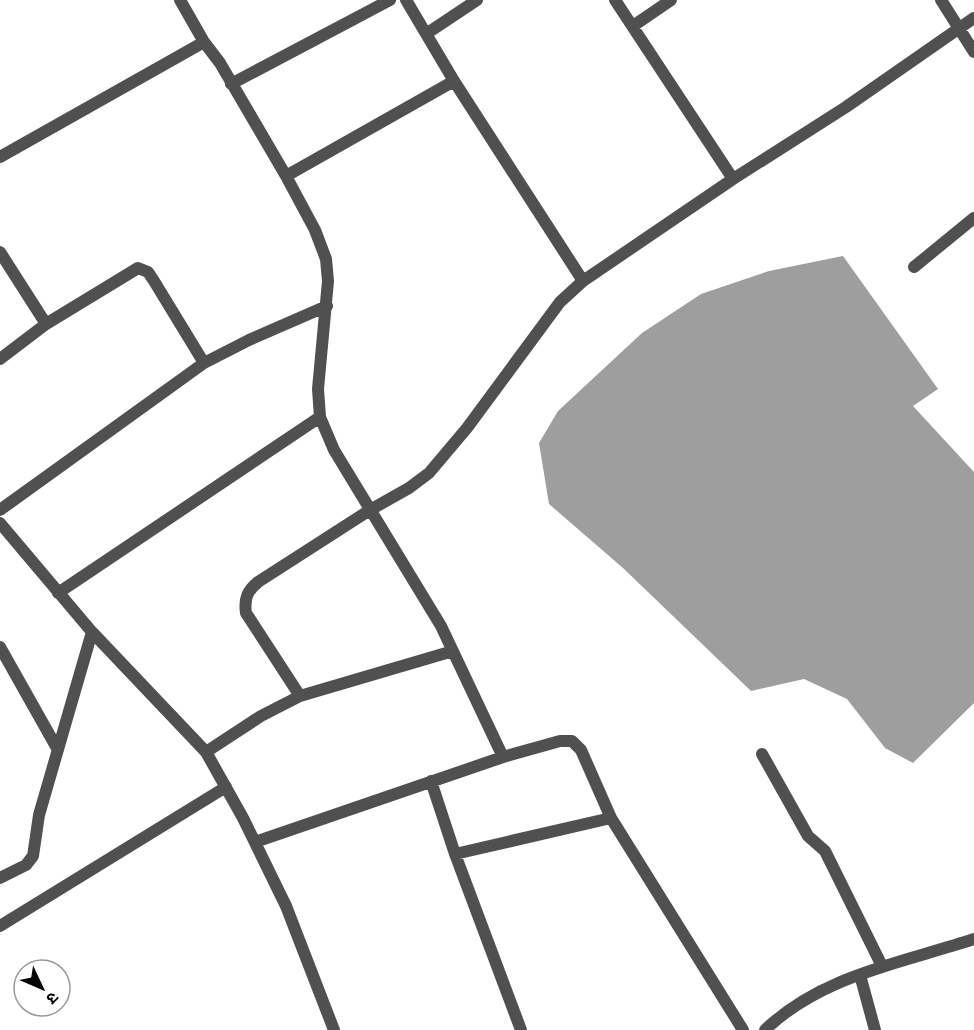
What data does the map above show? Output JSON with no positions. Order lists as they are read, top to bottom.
{
  "north": "bottom right"
}
